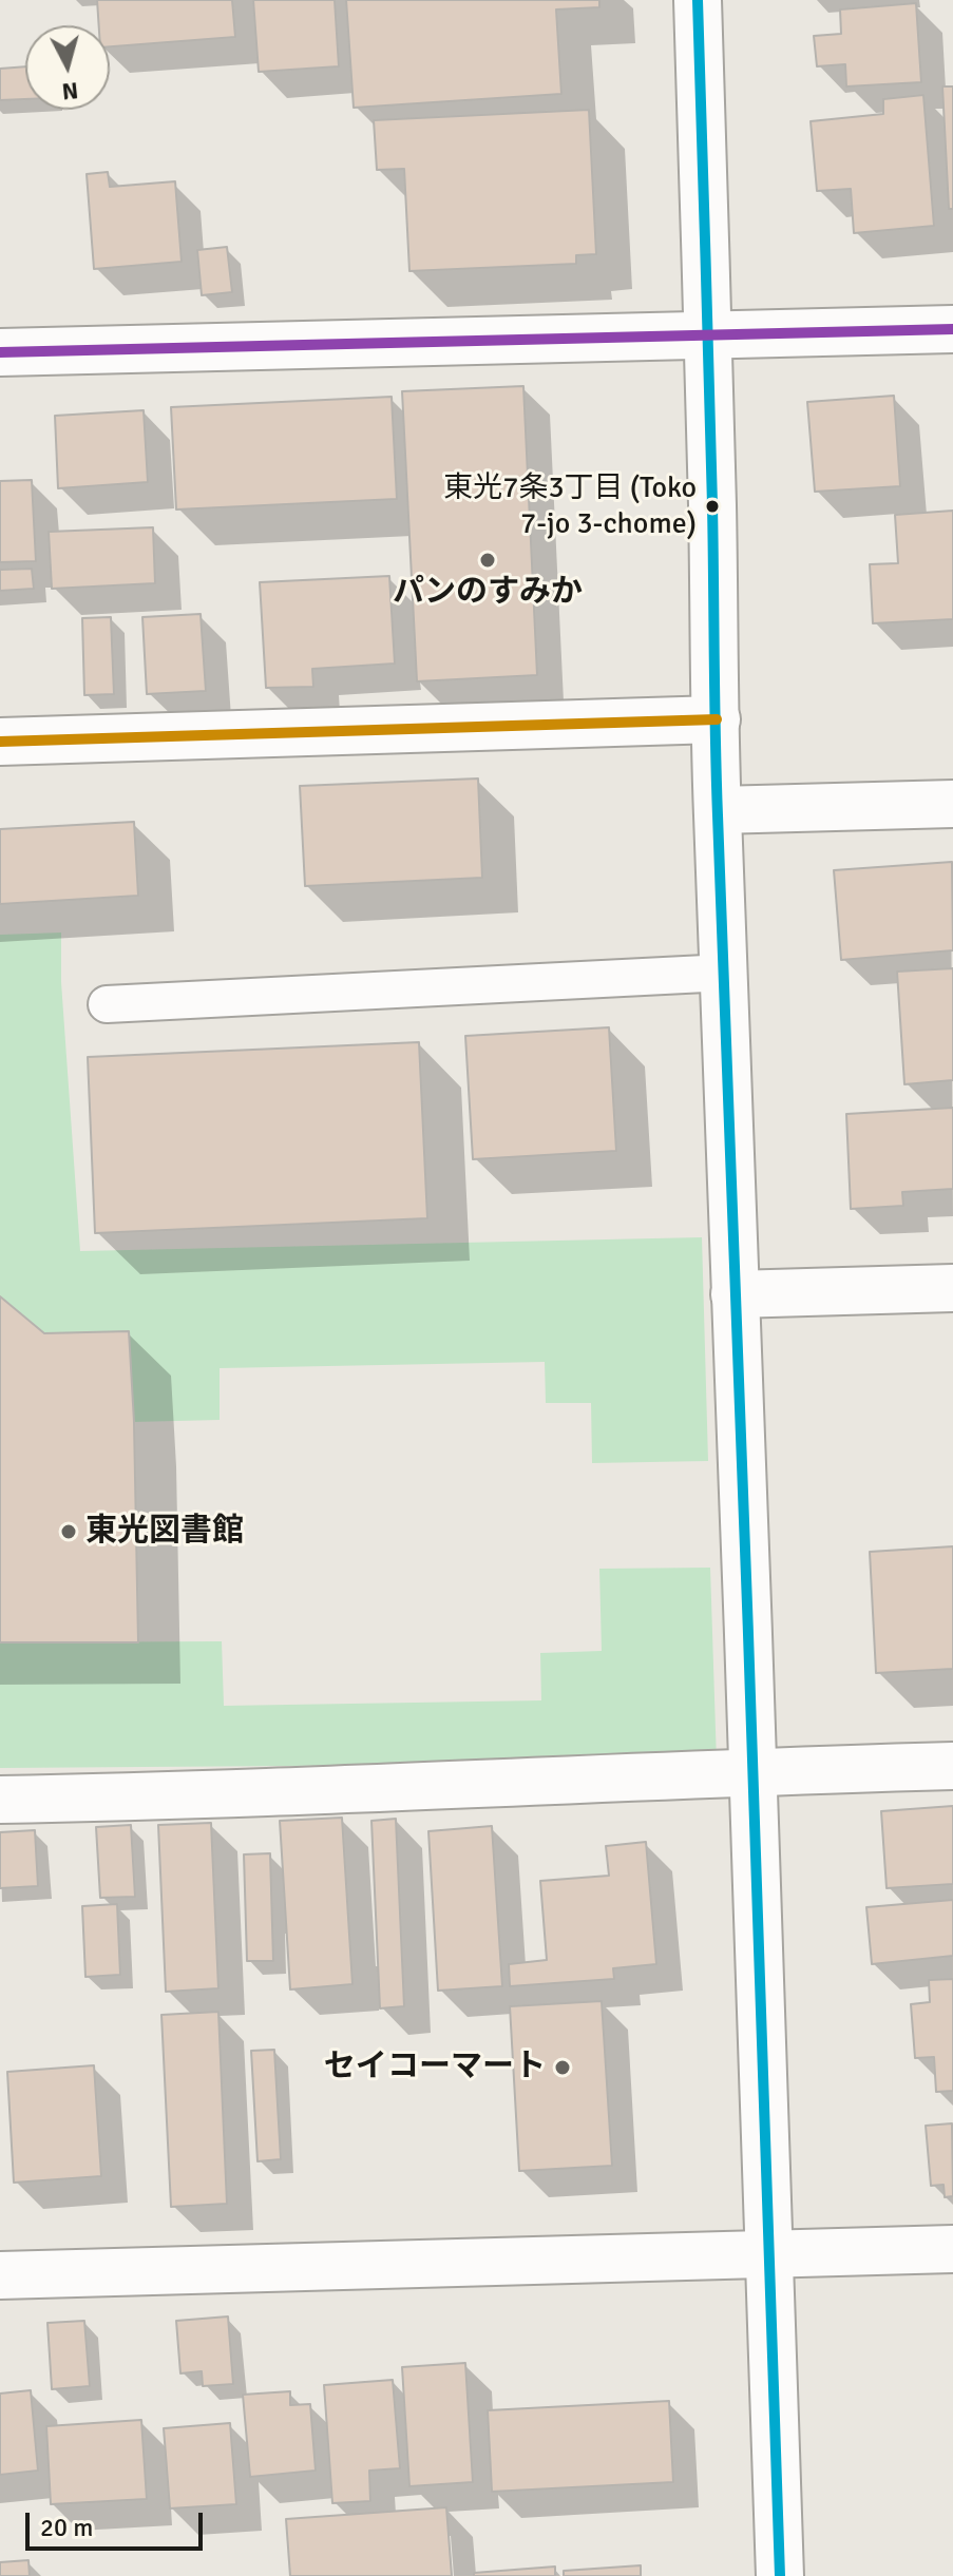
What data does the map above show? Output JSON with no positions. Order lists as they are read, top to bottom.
{
  "places": [
    "東光7条3丁目 (Toko 7-jo 3-chome)",
    "パンのすみか",
    "東光図書館",
    "セイコーマート"
  ],
  "scale_bar": "20 m",
  "north": "bottom"
}
